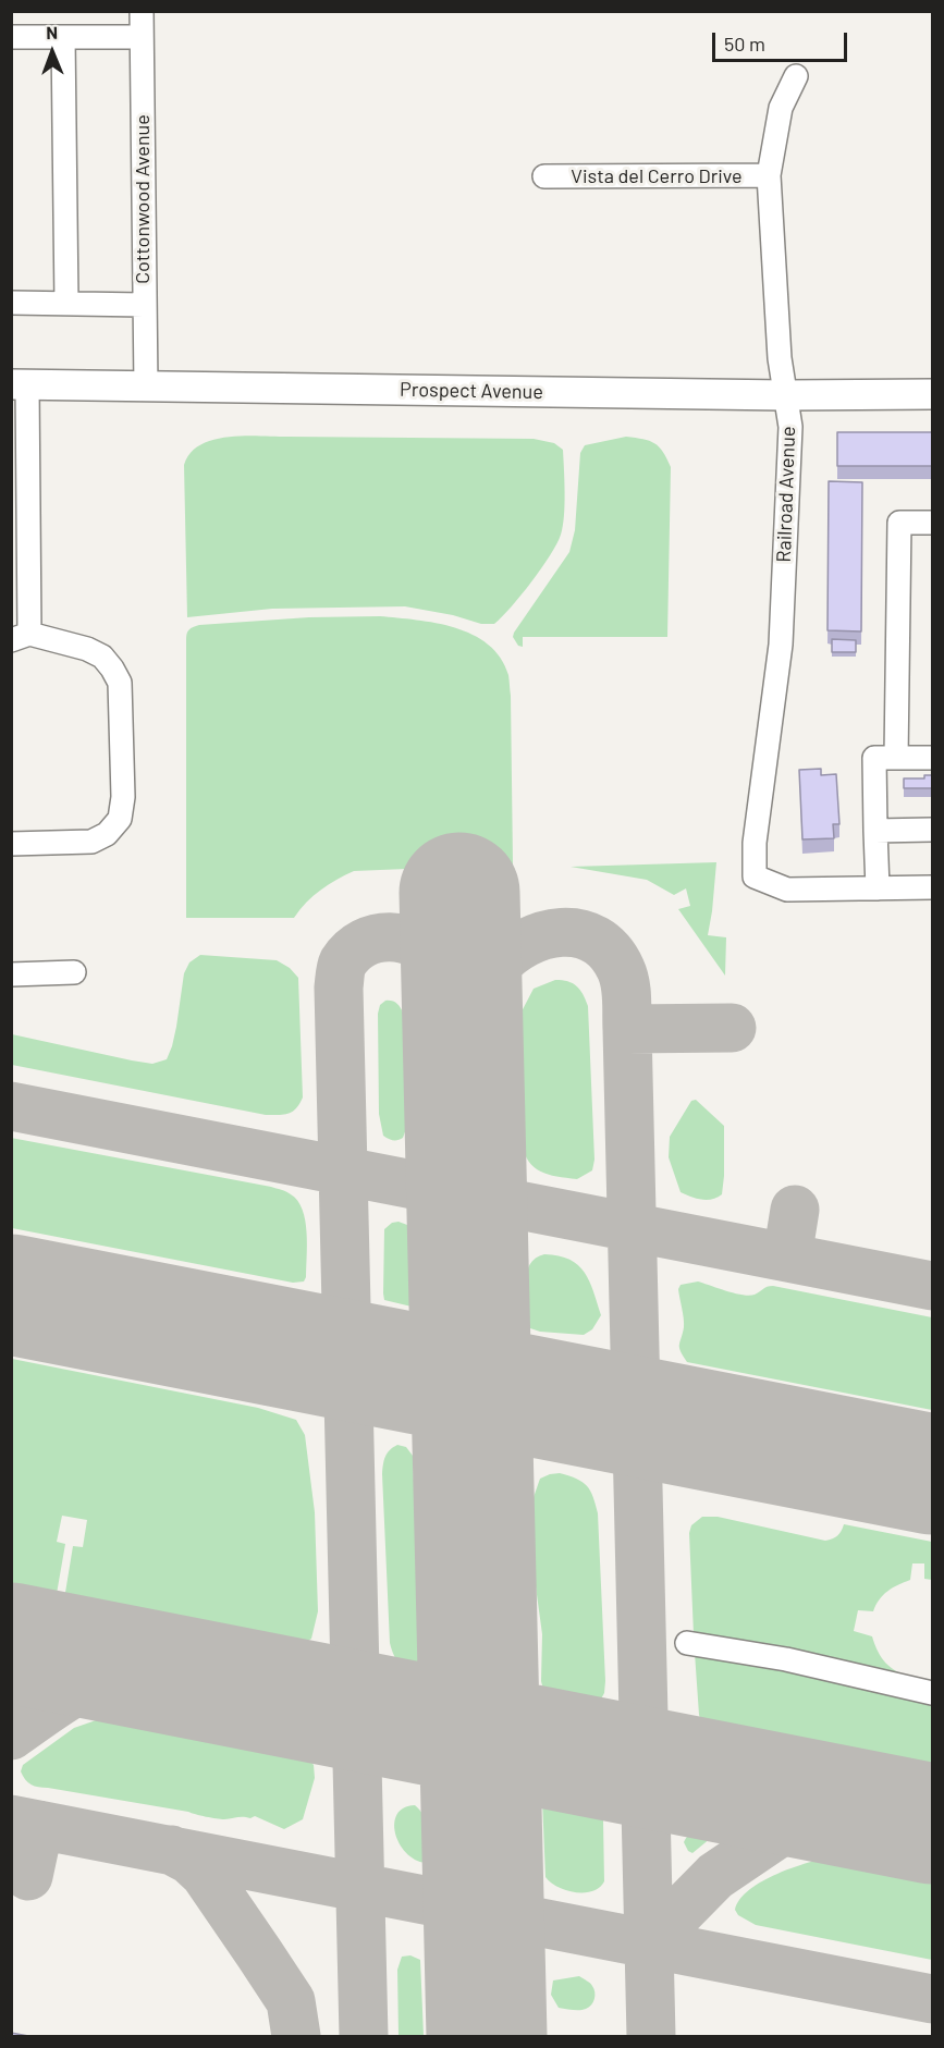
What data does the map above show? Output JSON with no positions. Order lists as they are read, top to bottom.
{
  "streets": {
    "main road": ["Prospect Avenue"],
    "street": ["Vista del Cerro Drive", "Cottonwood Avenue", "Railroad Avenue"]
  },
  "crossings": [
    ["Vista del Cerro Drive", "Railroad Avenue"],
    ["Cottonwood Avenue", "Prospect Avenue"],
    ["Prospect Avenue", "Railroad Avenue"]
  ],
  "scale_bar": "50 m",
  "north": "top"
}
